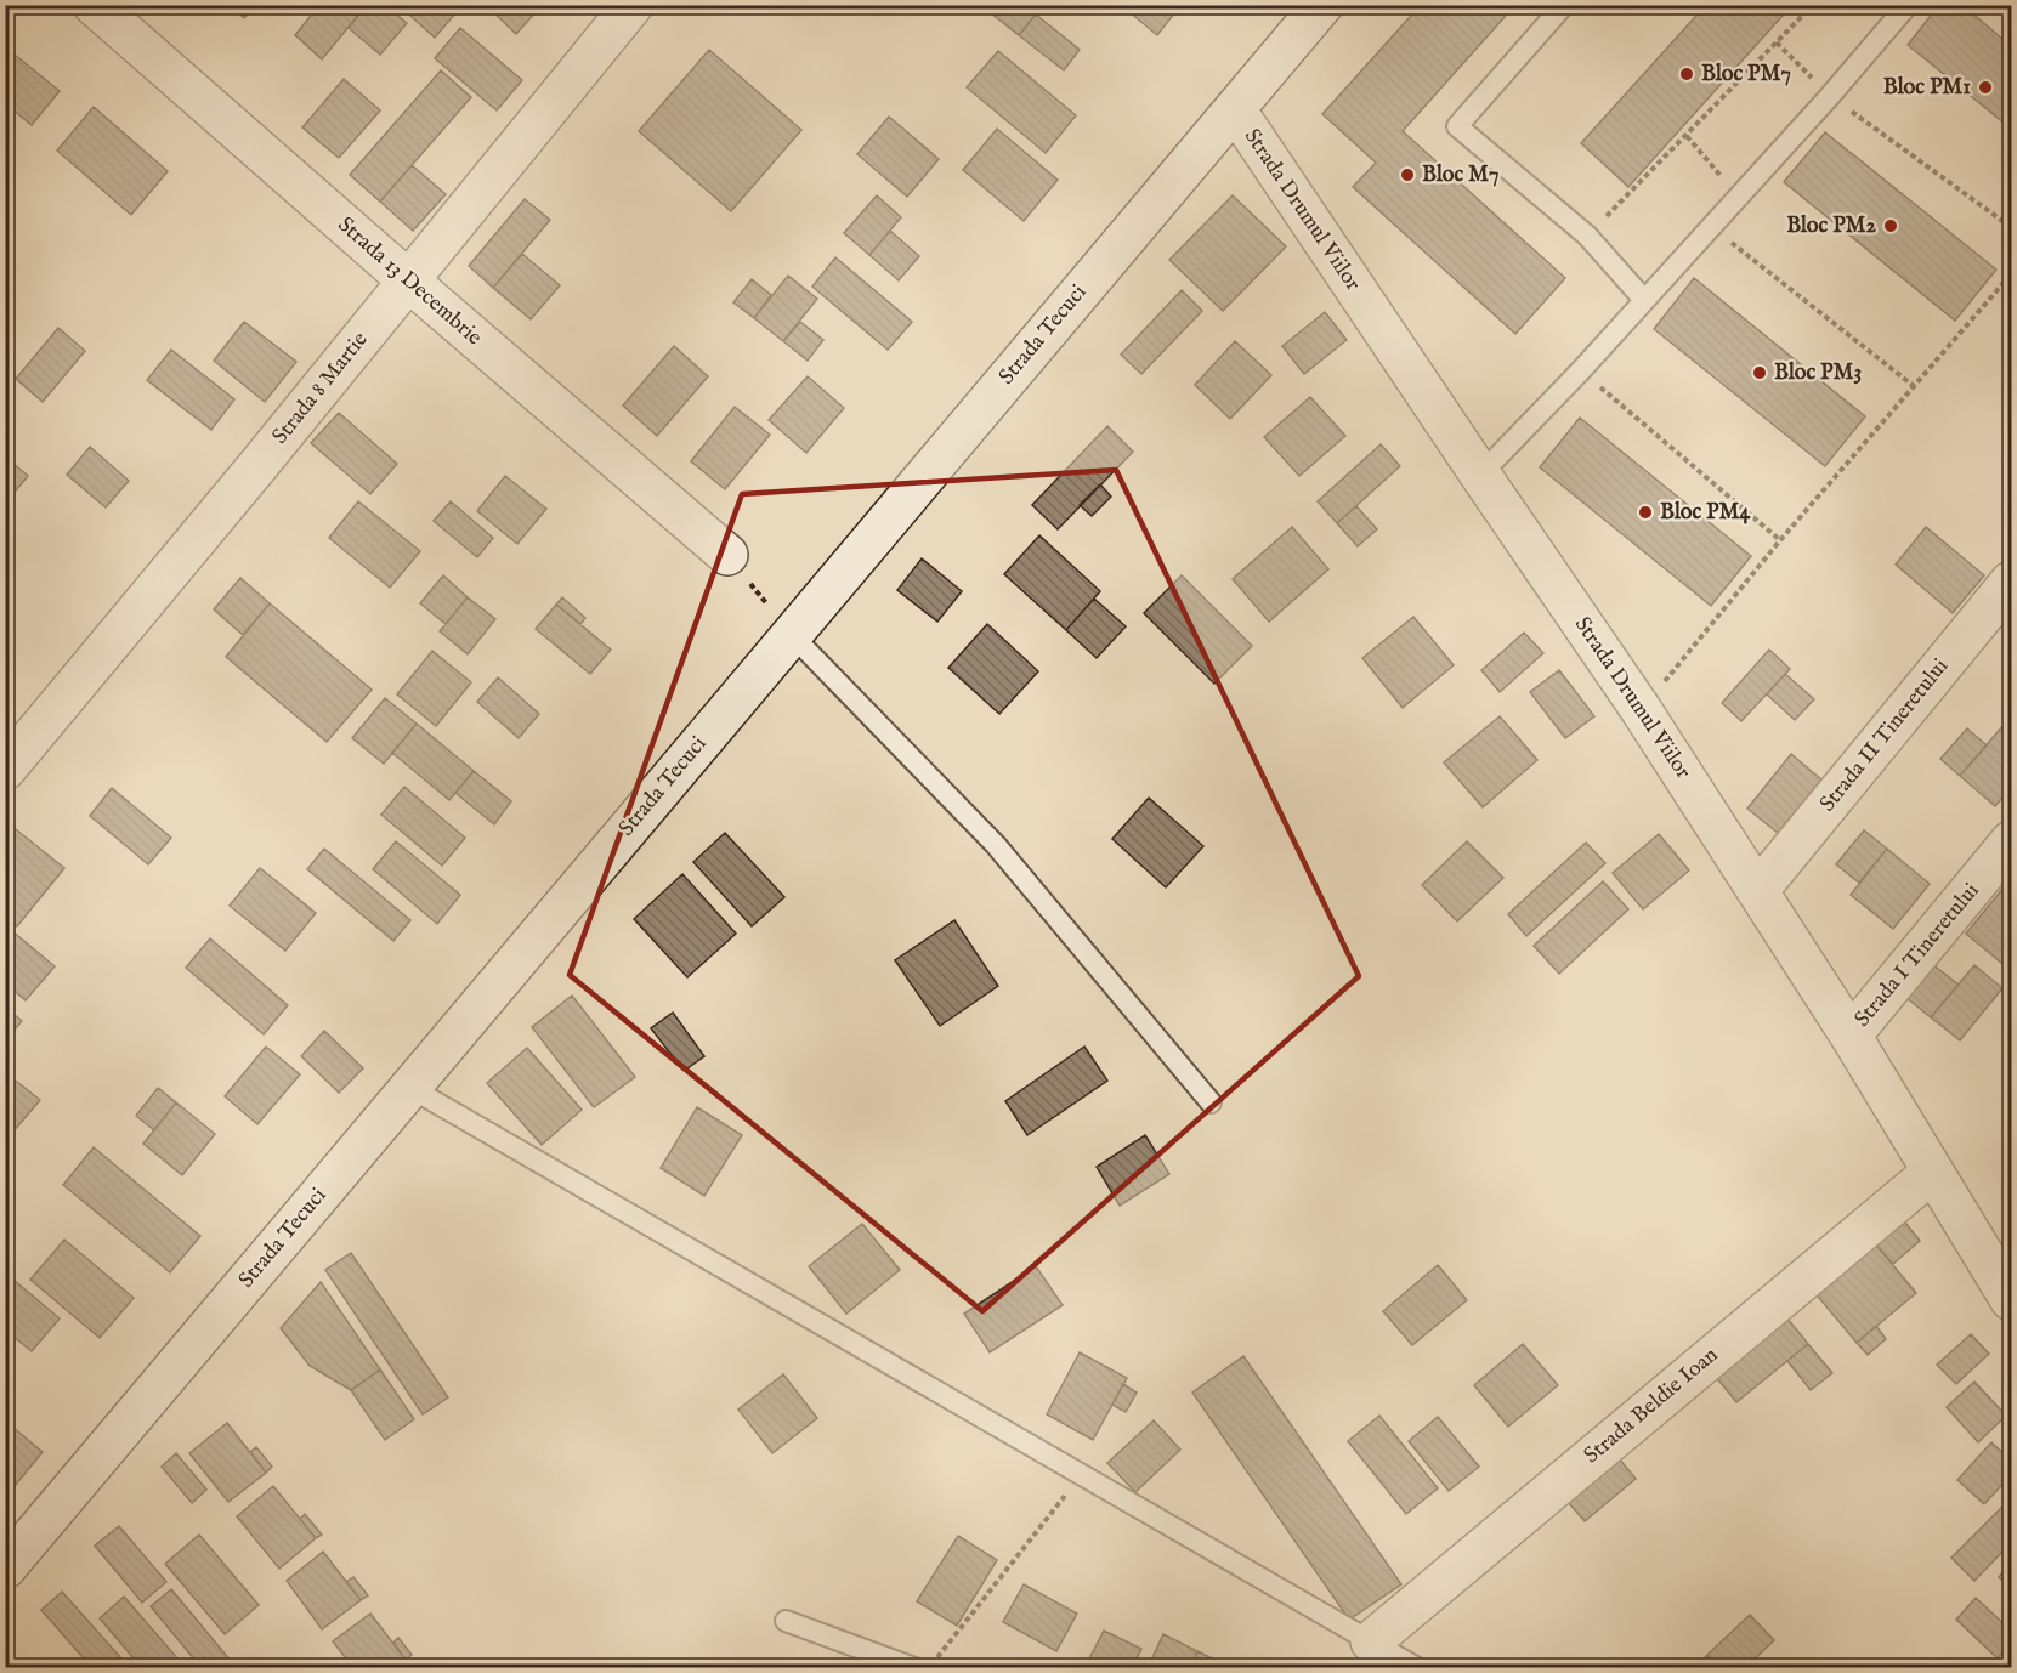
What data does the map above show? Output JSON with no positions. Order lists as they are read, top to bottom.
{
  "streets": {
    "street": [
      "Strada Drumul Viilor",
      "Strada 13 Decembrie",
      "Strada Tecuci",
      "Strada 8 Martie",
      "Strada II Tineretului",
      "Strada I Tineretului",
      "Strada Beldie Ioan"
    ]
  },
  "crossings": [
    ["Strada Drumul Viilor", "Strada Tecuci"],
    ["Strada Drumul Viilor", "Strada II Tineretului"],
    ["Strada Drumul Viilor", "Strada I Tineretului"],
    ["Strada Drumul Viilor", "Strada Beldie Ioan"],
    ["Strada 13 Decembrie", "Strada 8 Martie"]
  ],
  "places": [
    "Bloc PM7",
    "Bloc PM1",
    "Bloc M7",
    "Bloc PM2",
    "Bloc PM3",
    "Bloc PM4"
  ]
}
